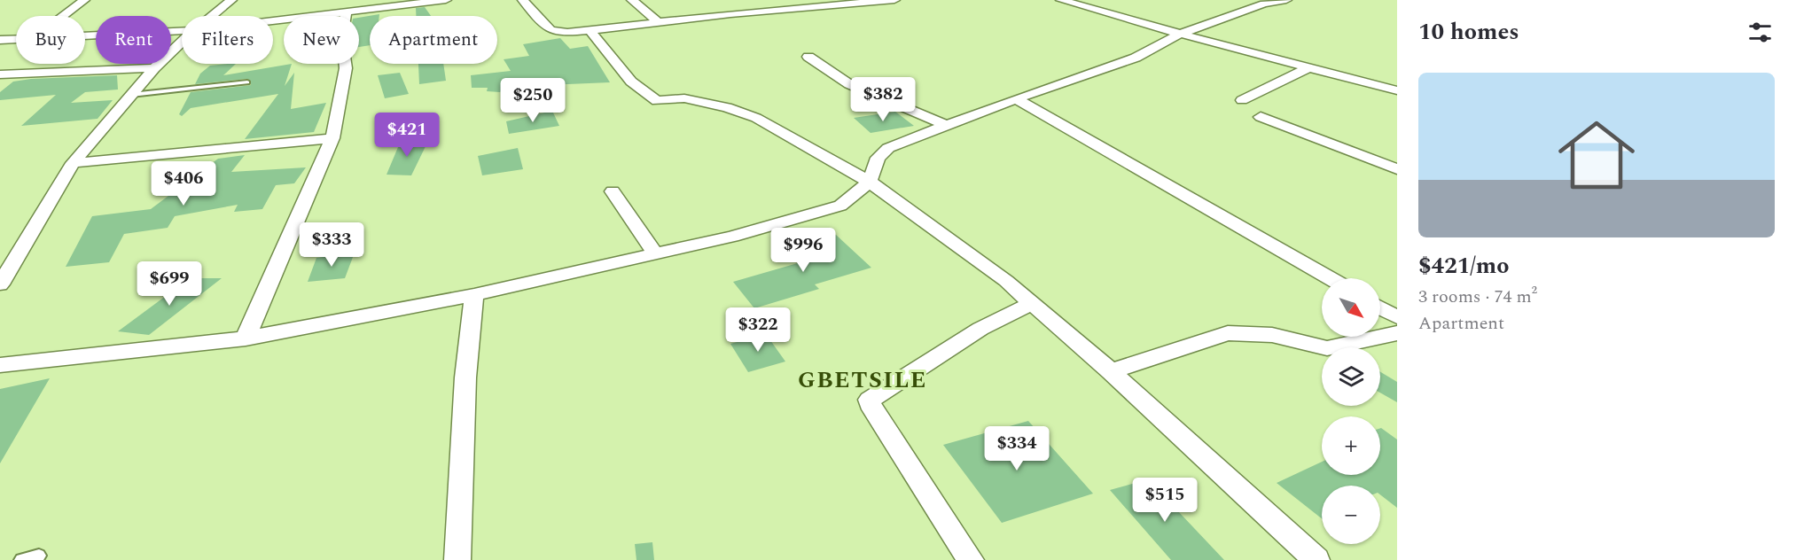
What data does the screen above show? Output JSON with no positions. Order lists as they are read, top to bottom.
{
  "districts": ["GBETSILE"],
  "north": "bottom right",
  "page": {
    "heading": "10 homes",
    "chip": [
      "Buy",
      "Rent",
      "Filters",
      "New",
      "Apartment"
    ],
    "list": [
      {
        "name": "$421/mo",
        "note": "3 rooms · 74 m² · Apartment"
      }
    ],
    "price": [
      "$382",
      "$250",
      "$421",
      "$406",
      "$333",
      "$996",
      "$699",
      "$322",
      "$334",
      "$515"
    ],
    "map_buttons": ["+", "−"]
  }
}
